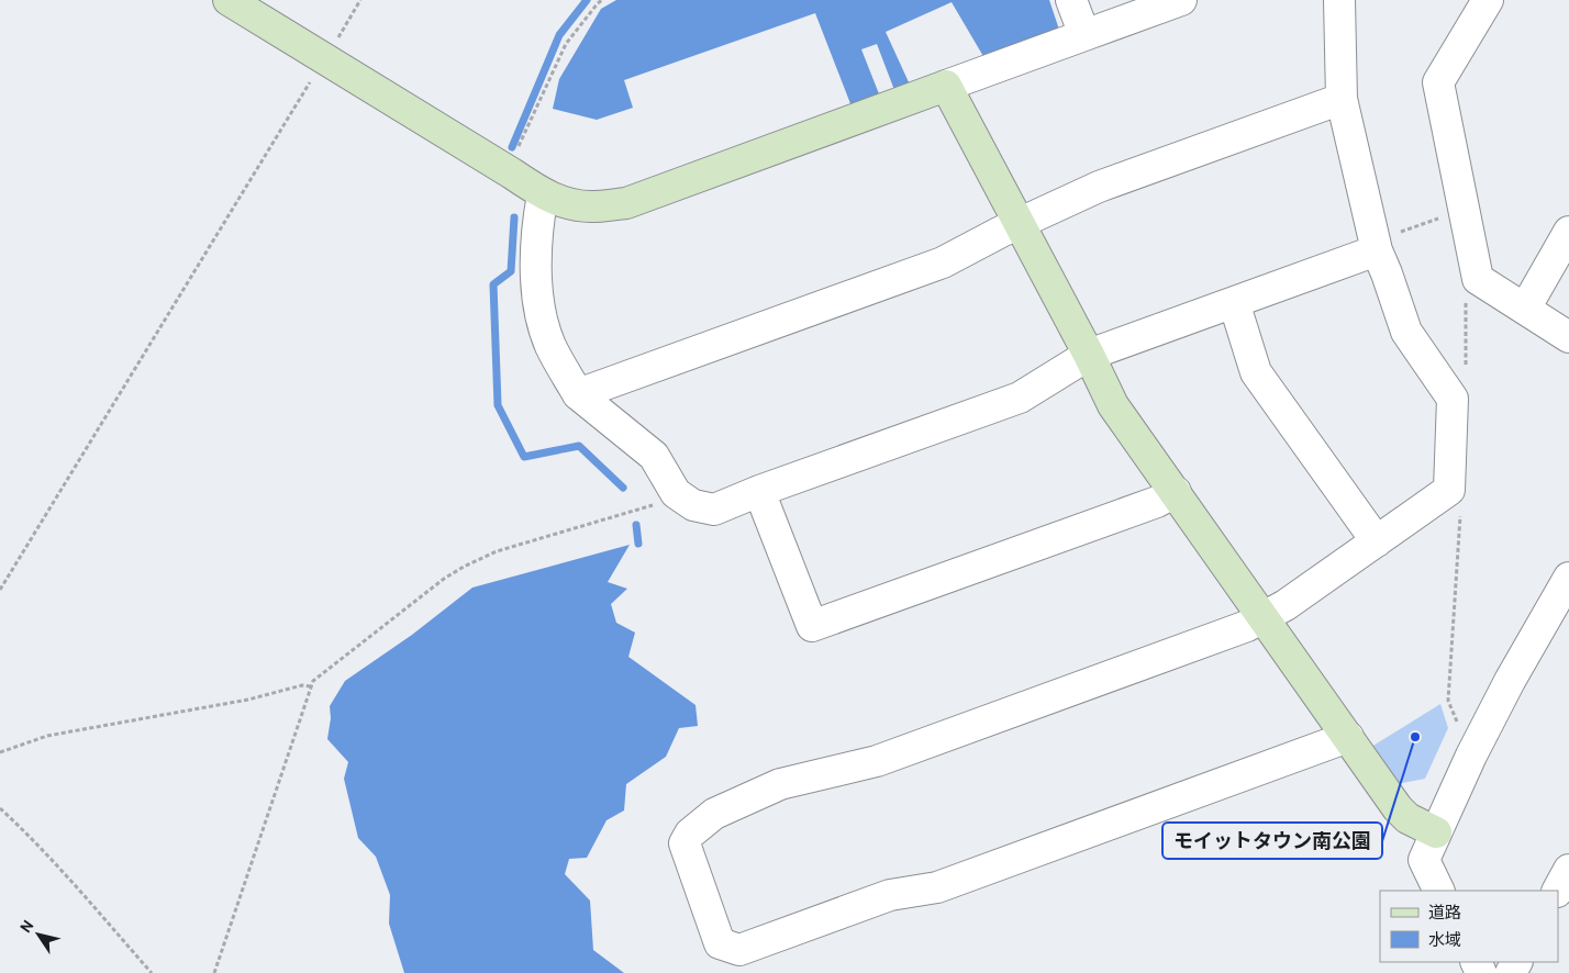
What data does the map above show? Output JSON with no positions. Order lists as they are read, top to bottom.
{
  "places": ["モイットタウン南公園"],
  "legend": ["道路", "水域"],
  "north": "top left"
}
